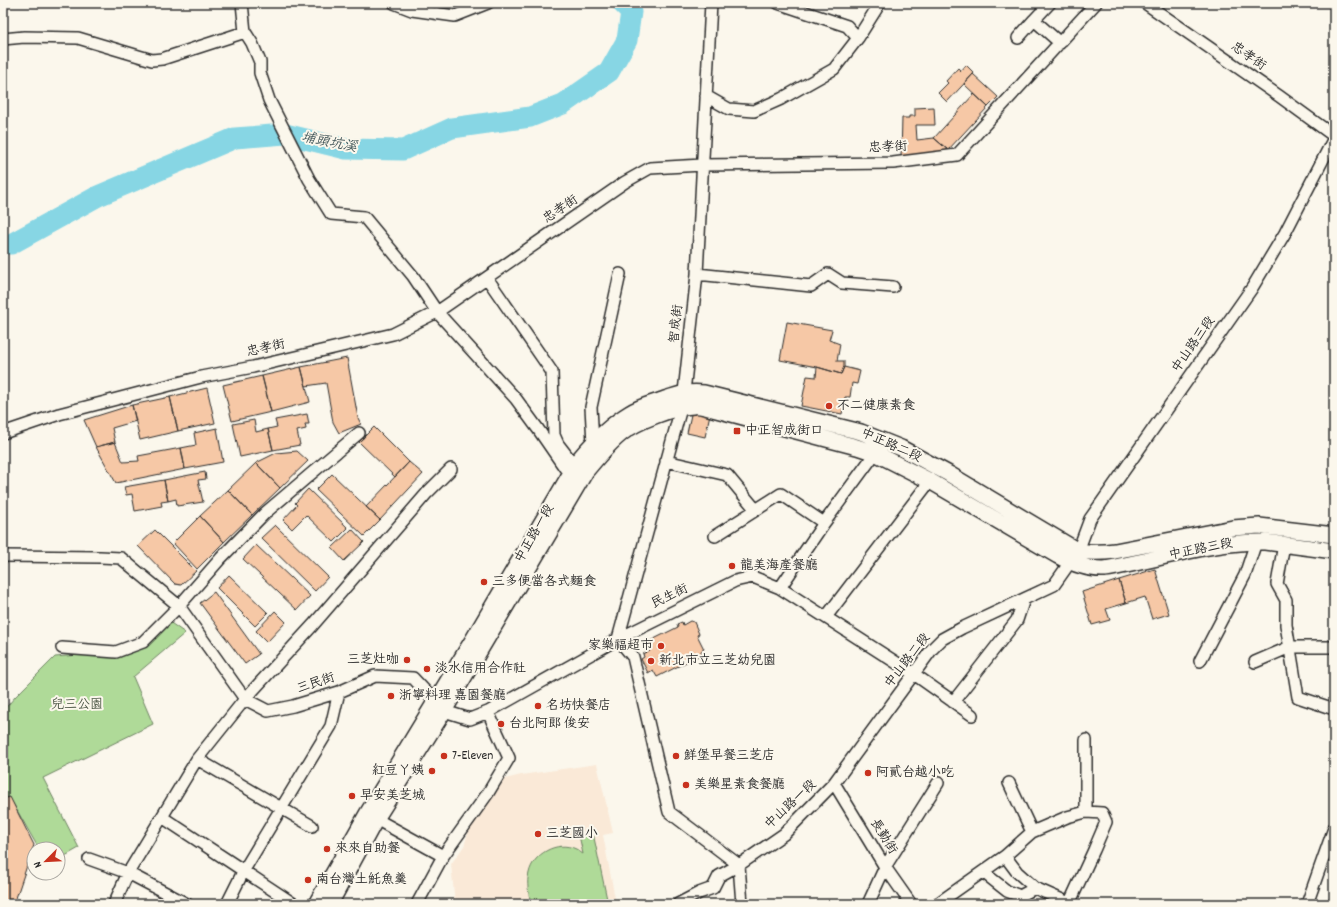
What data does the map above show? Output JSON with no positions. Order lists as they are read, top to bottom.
{
  "streets": {
    "main road": ["中正路二段", "中正路一段", "中正路三段"],
    "street": [
      "忠孝街",
      "智成街",
      "中山路三段",
      "民生街",
      "中山路二段",
      "三民街",
      "中山路一段",
      "長勤街"
    ]
  },
  "crossings": [
    ["忠孝街", "智成街"],
    ["忠孝街", "中山路三段"],
    ["智成街", "中正路二段"],
    ["智成街", "中正路一段"],
    ["智成街", "民生街"],
    ["中山路三段", "中正路二段"],
    ["中山路三段", "中正路三段"],
    ["中山路三段", "中山路二段"],
    ["中正路二段", "中正路一段"],
    ["中正路二段", "中正路三段"],
    ["中正路二段", "中山路二段"],
    ["中正路一段", "民生街"],
    ["中正路一段", "三民街"],
    ["中正路三段", "中山路二段"],
    ["民生街", "中山路二段"],
    ["民生街", "三民街"],
    ["中山路二段", "中山路一段"],
    ["中山路二段", "長勤街"],
    ["中山路一段", "長勤街"]
  ],
  "water": ["埔頭坑溪"],
  "parks": ["兒三公園"],
  "places": {
    "other": [
      "不二健康素食",
      "龍美海產餐廳",
      "三多便當各式麵食",
      "家樂福超市",
      "三芝灶咖",
      "新北市立三芝幼兒園",
      "淡水信用合作社",
      "浙寧料理 嘉園餐廳",
      "名坊快餐店",
      "台北阿郎 俊安",
      "7-Eleven",
      "鮮堡早餐三芝店",
      "紅豆ㄚ姨",
      "阿貳台越小吃",
      "美樂星素食餐廳",
      "早安美芝城",
      "三芝國小",
      "來來自助餐",
      "南台灣土魠魚羹"
    ],
    "transit": ["中正智成街口"]
  },
  "north": "bottom left"
}
